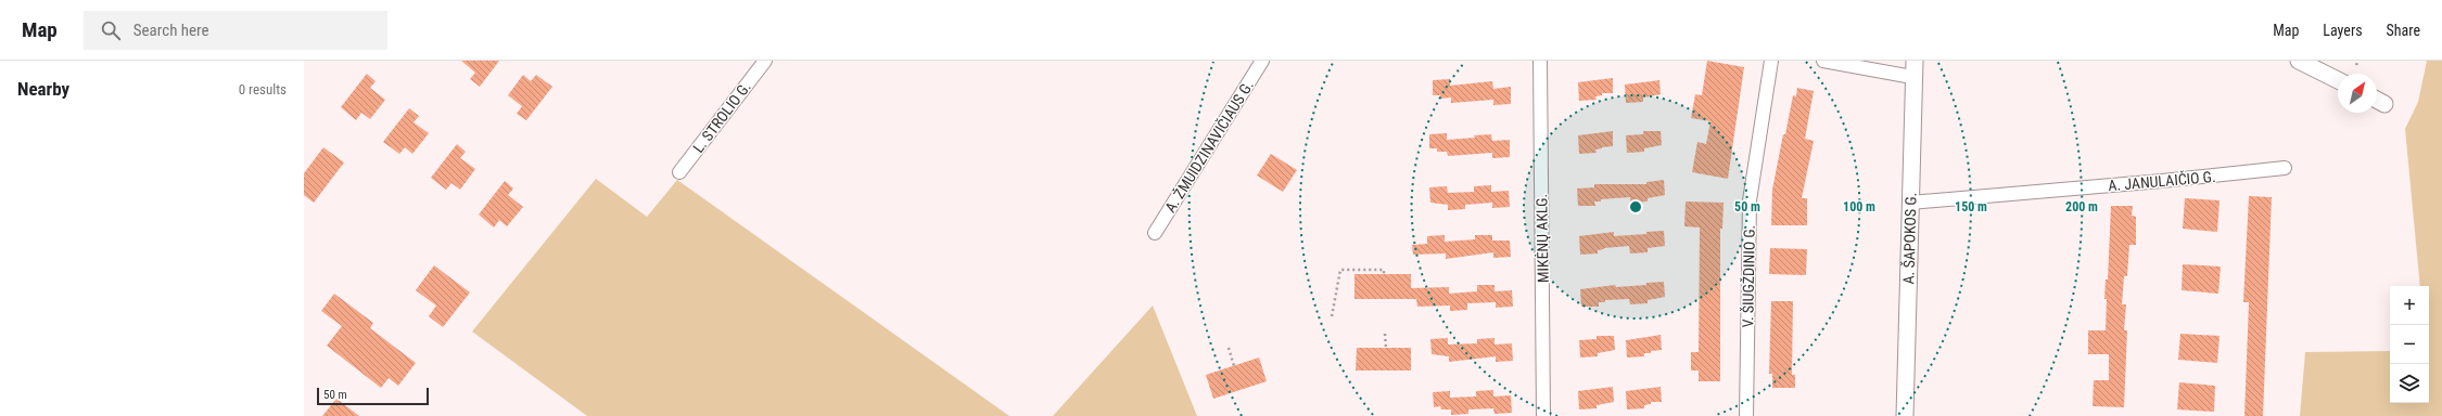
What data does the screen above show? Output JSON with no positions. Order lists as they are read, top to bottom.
{
  "streets": {
    "street": [
      "L. STROLIO G.",
      "A. ŽMUIDZINAVIČIAUS G.",
      "A. JANULAIČIO G.",
      "MIKĖNŲ AKLG.",
      "A. ŠAPOKOS G.",
      "V. ŠIUGŽDINIO G."
    ]
  },
  "crossings": [
    ["A. JANULAIČIO G.", "A. ŠAPOKOS G."]
  ],
  "scale_bar": "50 m",
  "north": "top right",
  "page": {
    "header": "Map",
    "search": "Search here",
    "nav": ["Map", "Layers", "Share"],
    "heading": ["Nearby", "0 results"],
    "map_buttons": ["+", "−"],
    "scale": "50 m"
  },
  "rings": [
    "50 m",
    "100 m",
    "150 m",
    "200 m"
  ]
}
